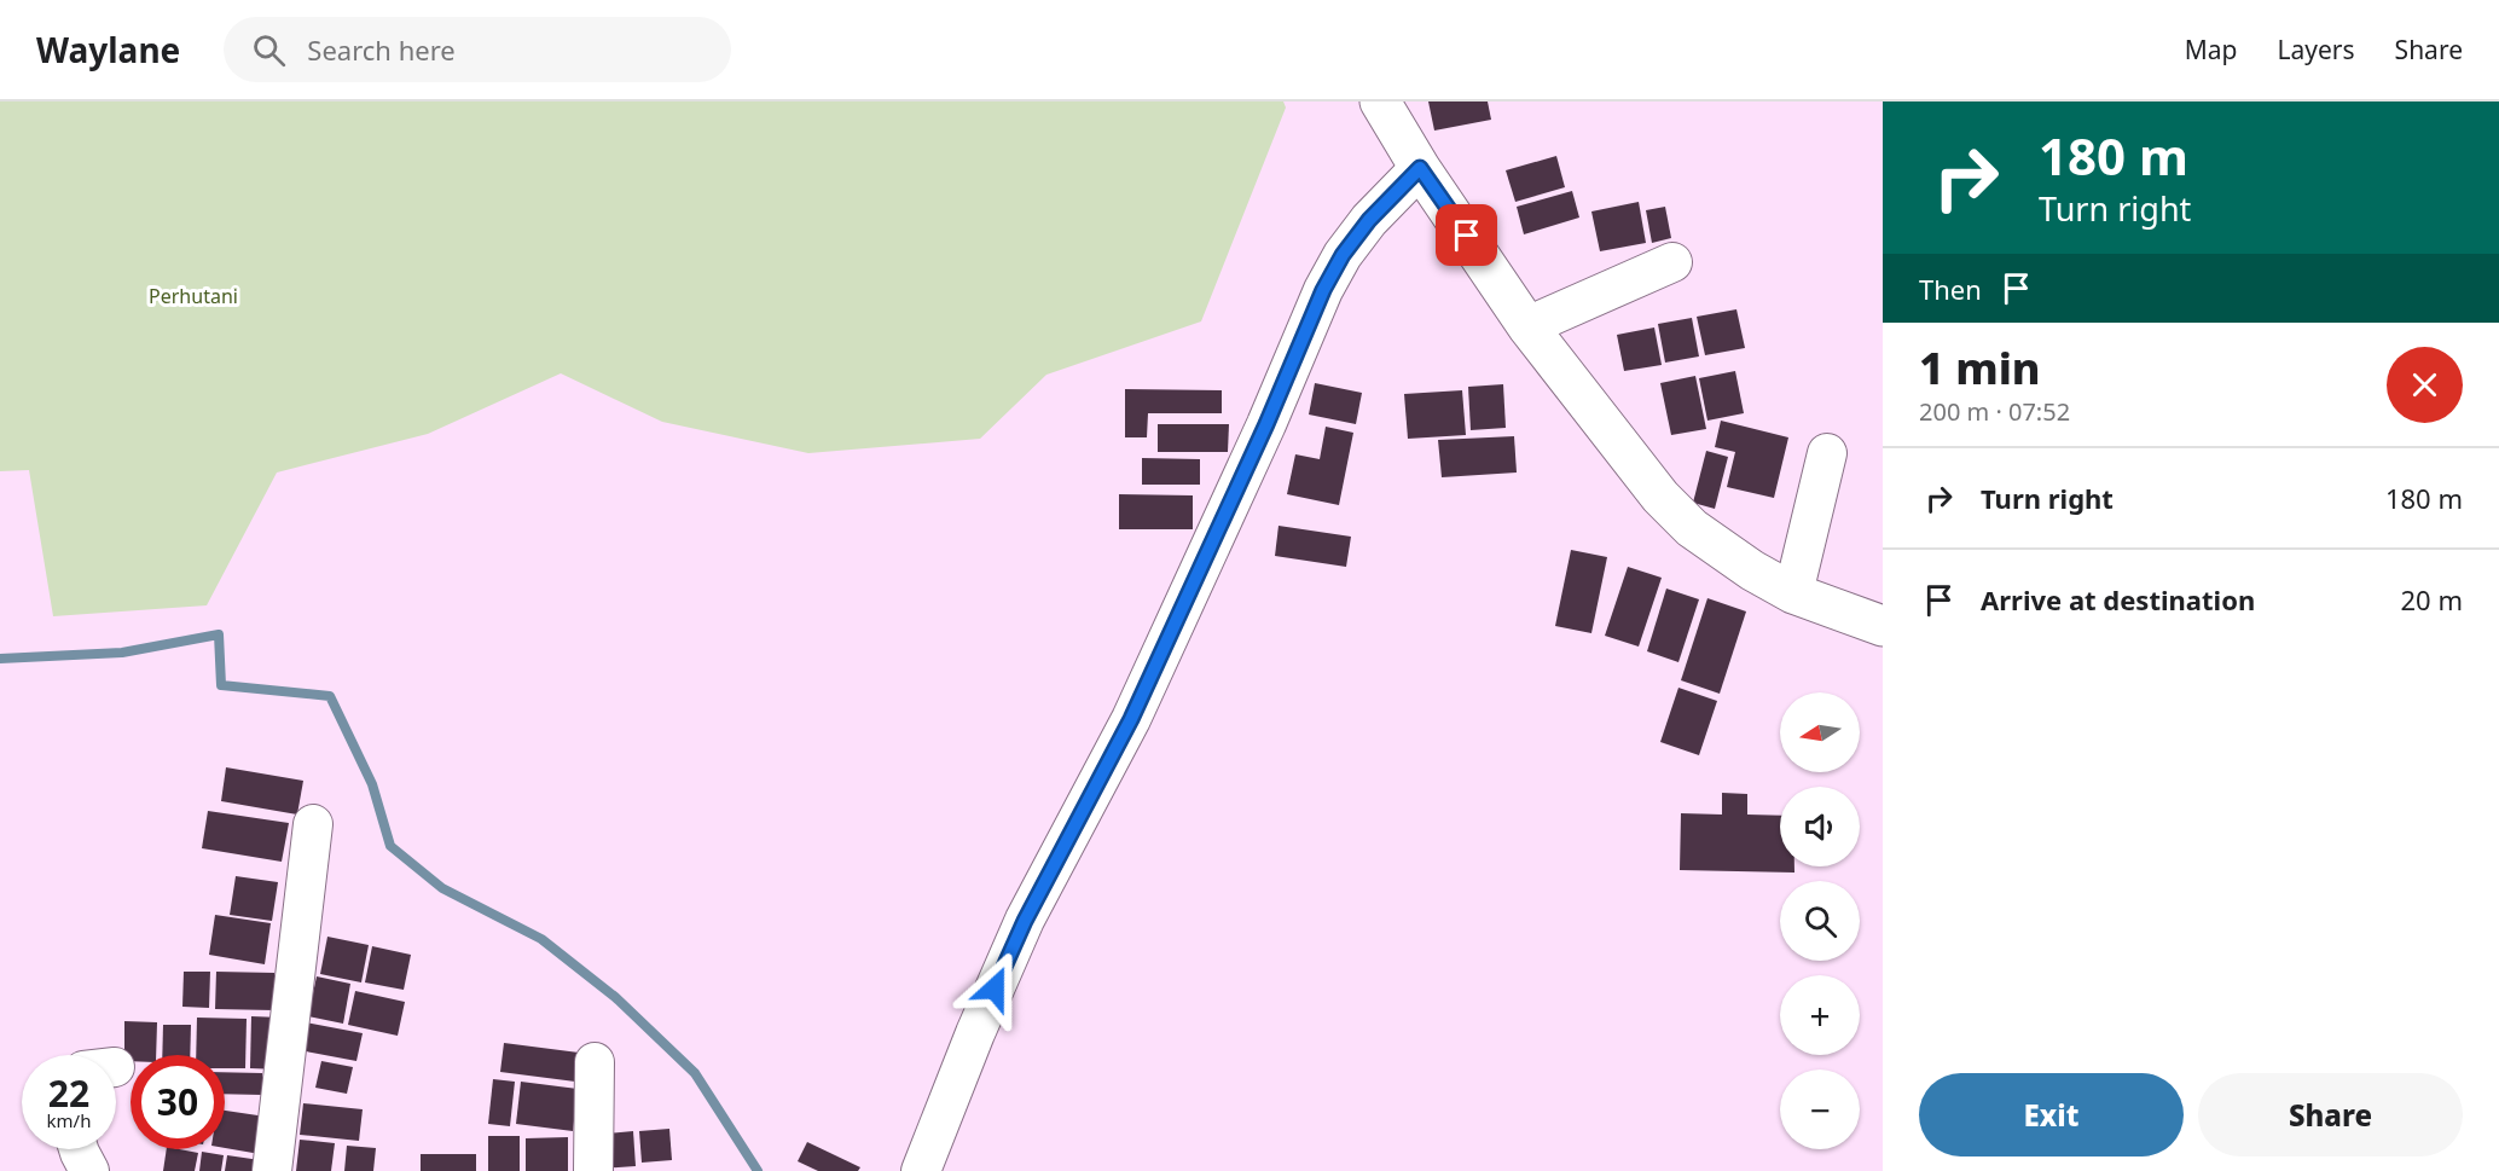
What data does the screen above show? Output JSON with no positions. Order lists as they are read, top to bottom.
{
  "parks": ["Perhutani"],
  "north": "left",
  "page": {
    "header": "Waylane",
    "search": "Search here",
    "nav": ["Map", "Layers", "Share"],
    "turn": ["180 m", "Turn right"],
    "then": "Then",
    "heading": ["1 min", "200 m · 07:52"],
    "list": [
      {
        "name": "Turn right",
        "value": "180 m"
      },
      {
        "name": "Arrive at destination",
        "value": "20 m"
      }
    ],
    "map_buttons": ["+", "−"],
    "speed": "22 km/h",
    "limit": "30",
    "buttons": ["Exit", "Share"]
  }
}
